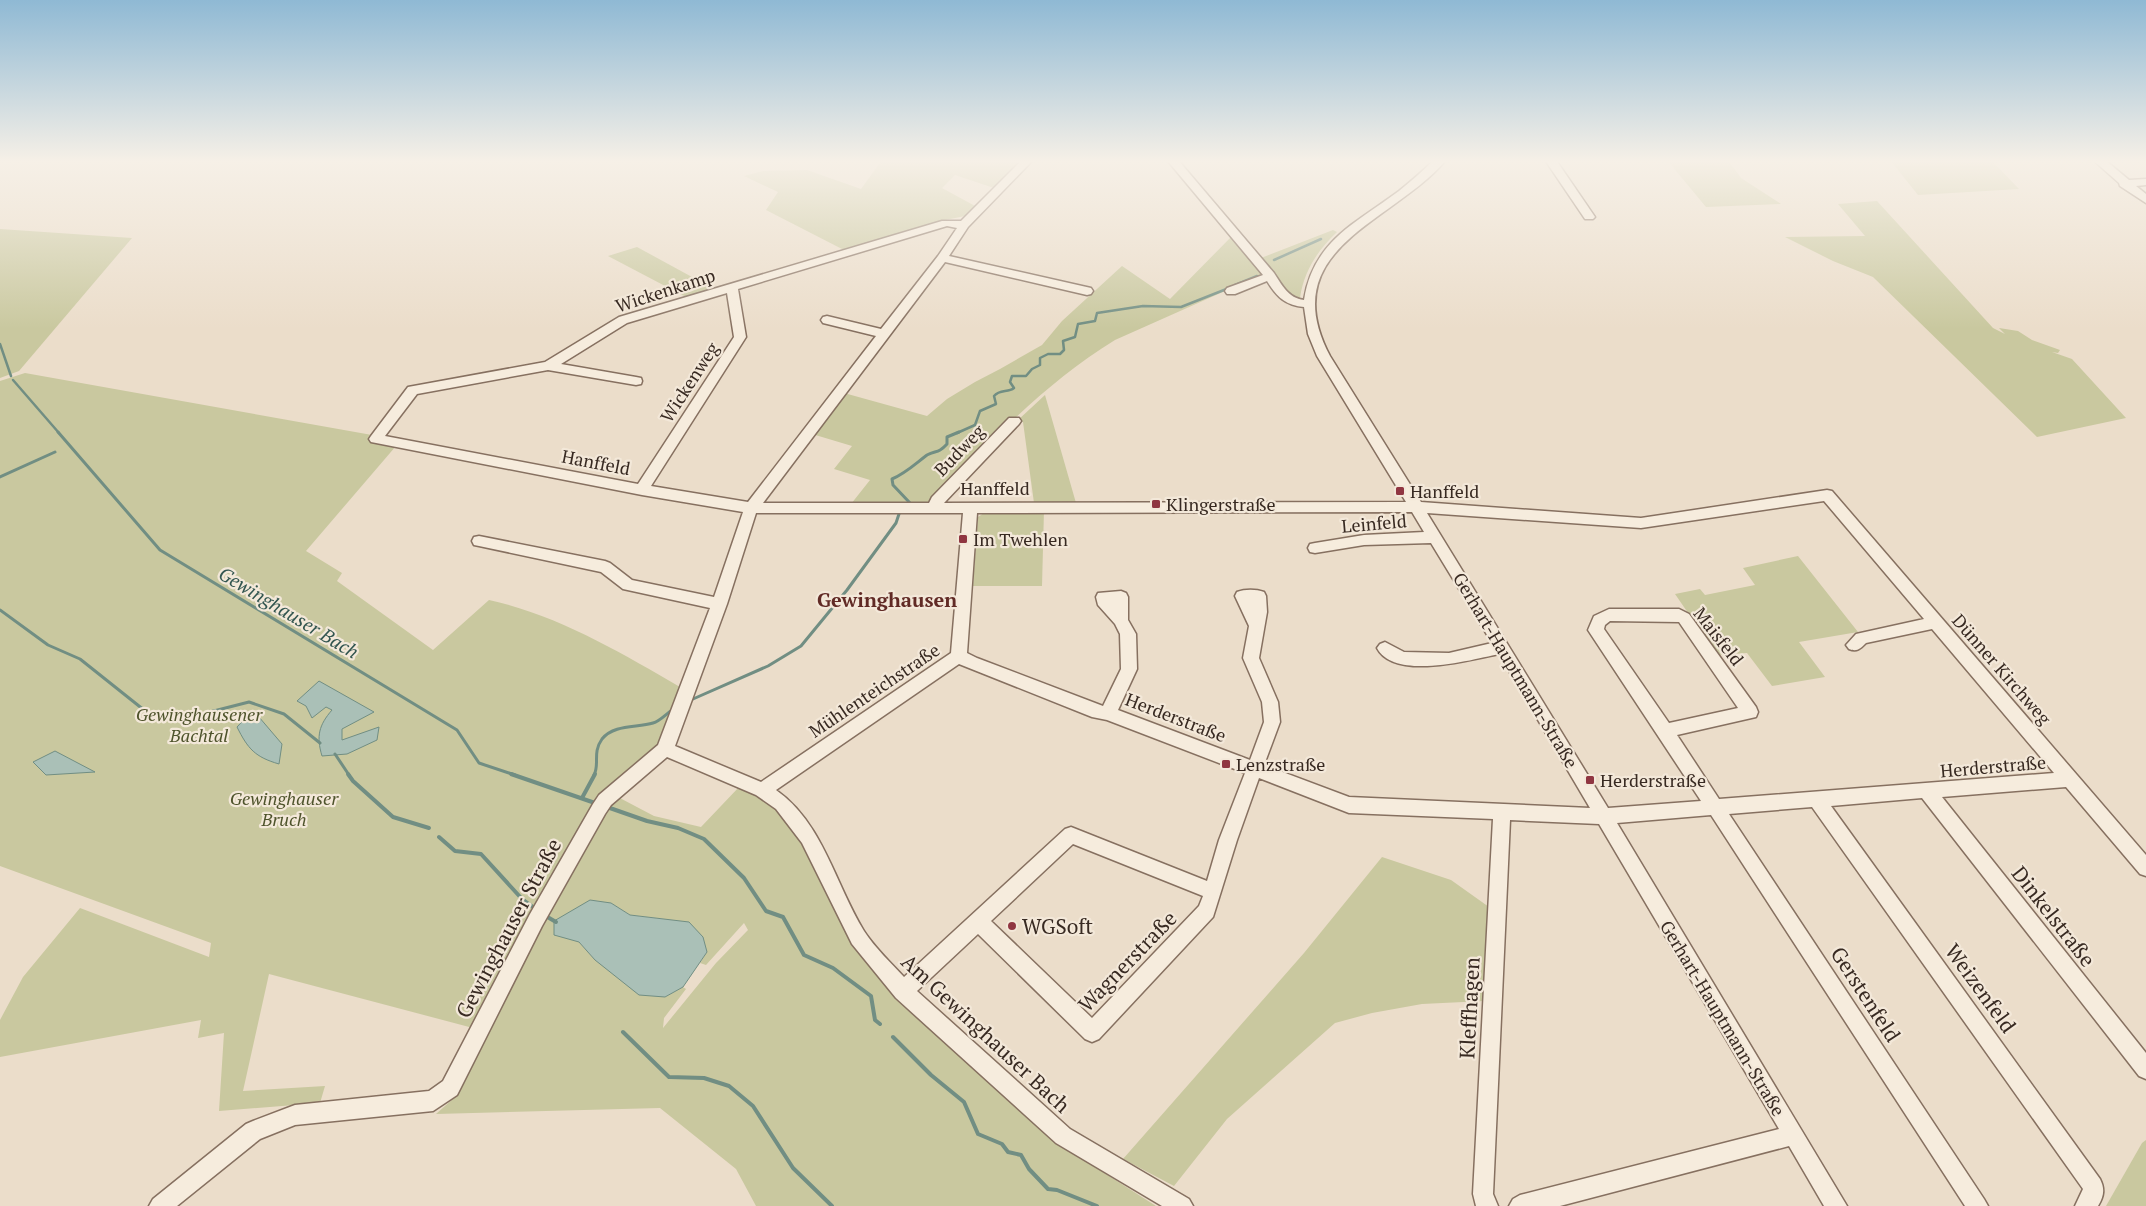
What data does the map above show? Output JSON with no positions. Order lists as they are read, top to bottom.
{
  "streets": {
    "street": [
      "Wickenkamp",
      "Wickenweg",
      "Budweg",
      "Hanffeld",
      "Leinfeld",
      "Maisfeld",
      "Dünner Kirchweg",
      "Gerhart-Hauptmann-Straße",
      "Mühlenteichstraße",
      "Herderstraße",
      "Dinkelstraße",
      "Gewinghauser Straße",
      "Wagnerstraße",
      "Weizenfeld",
      "Gerstenfeld",
      "Kleffhagen",
      "Am Gewinghauser Bach"
    ]
  },
  "crossings": [
    ["Wickenkamp", "Wickenweg"],
    ["Wickenkamp", "Hanffeld"],
    ["Wickenweg", "Hanffeld"],
    ["Budweg", "Hanffeld"],
    ["Hanffeld", "Dünner Kirchweg"],
    ["Hanffeld", "Gerhart-Hauptmann-Straße"],
    ["Hanffeld", "Mühlenteichstraße"],
    ["Hanffeld", "Gewinghauser Straße"],
    ["Leinfeld", "Gerhart-Hauptmann-Straße"],
    ["Maisfeld", "Herderstraße"],
    ["Maisfeld", "Gerstenfeld"],
    ["Dünner Kirchweg", "Herderstraße"],
    ["Gerhart-Hauptmann-Straße", "Herderstraße"],
    ["Mühlenteichstraße", "Herderstraße"],
    ["Mühlenteichstraße", "Am Gewinghauser Bach"],
    ["Herderstraße", "Dinkelstraße"],
    ["Herderstraße", "Wagnerstraße"],
    ["Herderstraße", "Weizenfeld"],
    ["Herderstraße", "Gerstenfeld"],
    ["Herderstraße", "Kleffhagen"],
    ["Gewinghauser Straße", "Am Gewinghauser Bach"]
  ],
  "districts": ["Gewinghausen"],
  "water": ["Gewinghauser Bach"],
  "parks": ["Gewinghausener Bachtal", "Gewinghauser Bruch"],
  "places": {
    "transit": [
      "Hanffeld",
      "Klingerstraße",
      "Im Twehlen",
      "Lenzstraße",
      "Herderstraße"
    ],
    "other": ["WGSoft"]
  }
}
